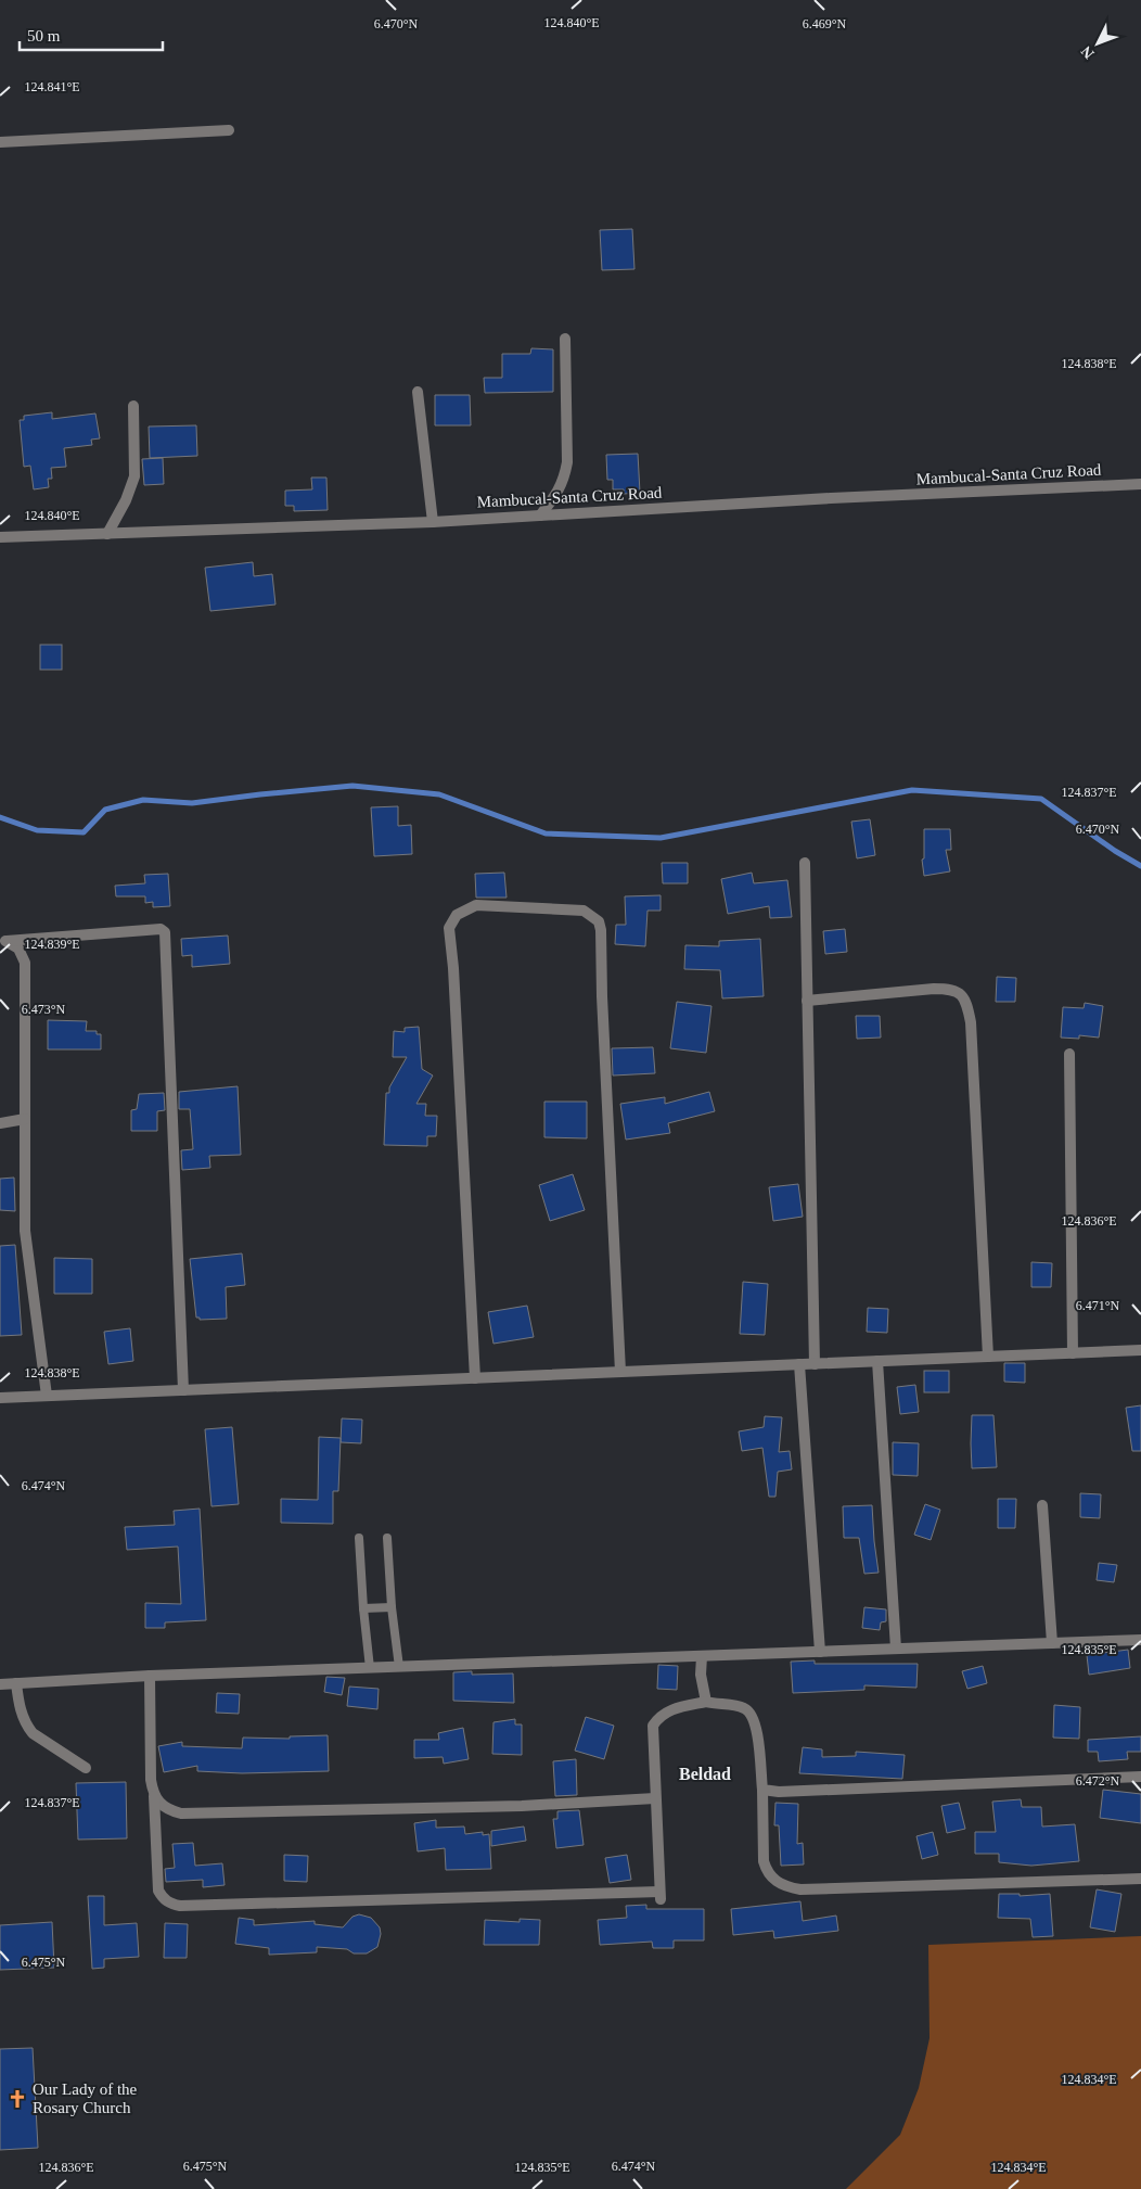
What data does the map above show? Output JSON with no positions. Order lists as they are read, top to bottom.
{
  "streets": {
    "street": ["Mambucal-Santa Cruz Road"]
  },
  "districts": ["Beldad"],
  "places": {
    "church": ["Our Lady of the Rosary Church"]
  },
  "scale_bar": "50 m",
  "north": "bottom left",
  "coordinates": [
    "124.840°E",
    "6.469°N",
    "6.470°N",
    "124.841°E",
    "124.838°E",
    "124.837°E",
    "124.839°E",
    "6.473°N",
    "124.836°E",
    "6.471°N",
    "6.474°N",
    "124.835°E",
    "6.472°N",
    "6.475°N",
    "124.834°E"
  ]
}
